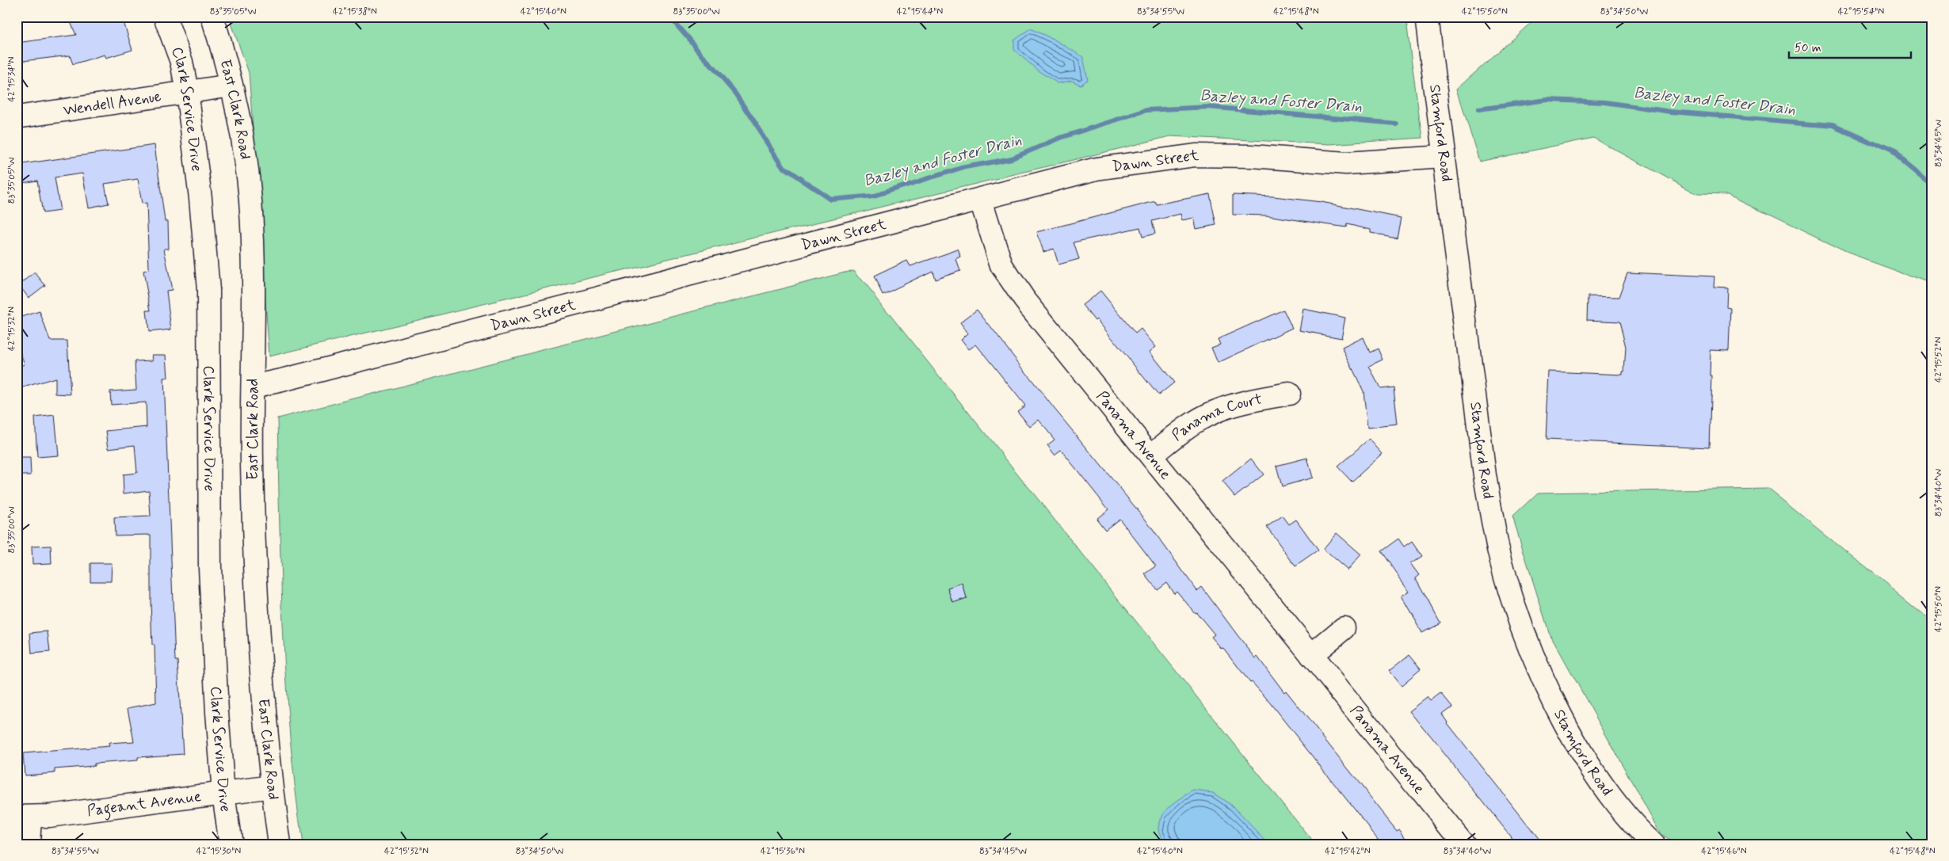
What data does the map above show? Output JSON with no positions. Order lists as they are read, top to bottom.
{
  "streets": {
    "street": [
      "Wendell Avenue",
      "Clark Service Drive",
      "East Clark Road",
      "Stamford Road",
      "Dawn Street",
      "Panama Court",
      "Panama Avenue",
      "Pageant Avenue"
    ]
  },
  "crossings": [
    ["Wendell Avenue", "Clark Service Drive"],
    ["Wendell Avenue", "East Clark Road"],
    ["Clark Service Drive", "Pageant Avenue"],
    ["East Clark Road", "Dawn Street"],
    ["East Clark Road", "Pageant Avenue"],
    ["Stamford Road", "Dawn Street"],
    ["Dawn Street", "Panama Avenue"],
    ["Panama Court", "Panama Avenue"]
  ],
  "water": ["Bazley and Foster Drain"],
  "scale_bar": "50 m",
  "coordinates": [
    "83°35'05\"W",
    "42°15'38\"N",
    "42°15'40\"N",
    "83°35'00\"W",
    "42°15'44\"N",
    "83°34'55\"W",
    "42°15'48\"N",
    "42°15'50\"N",
    "83°34'50\"W",
    "42°15'54\"N",
    "42°15'34\"N",
    "83°34'45\"W",
    "42°15'32\"N",
    "42°15'52\"N",
    "83°34'40\"W",
    "42°15'30\"N",
    "42°15'36\"N",
    "42°15'42\"N",
    "42°15'46\"N"
  ]
}
